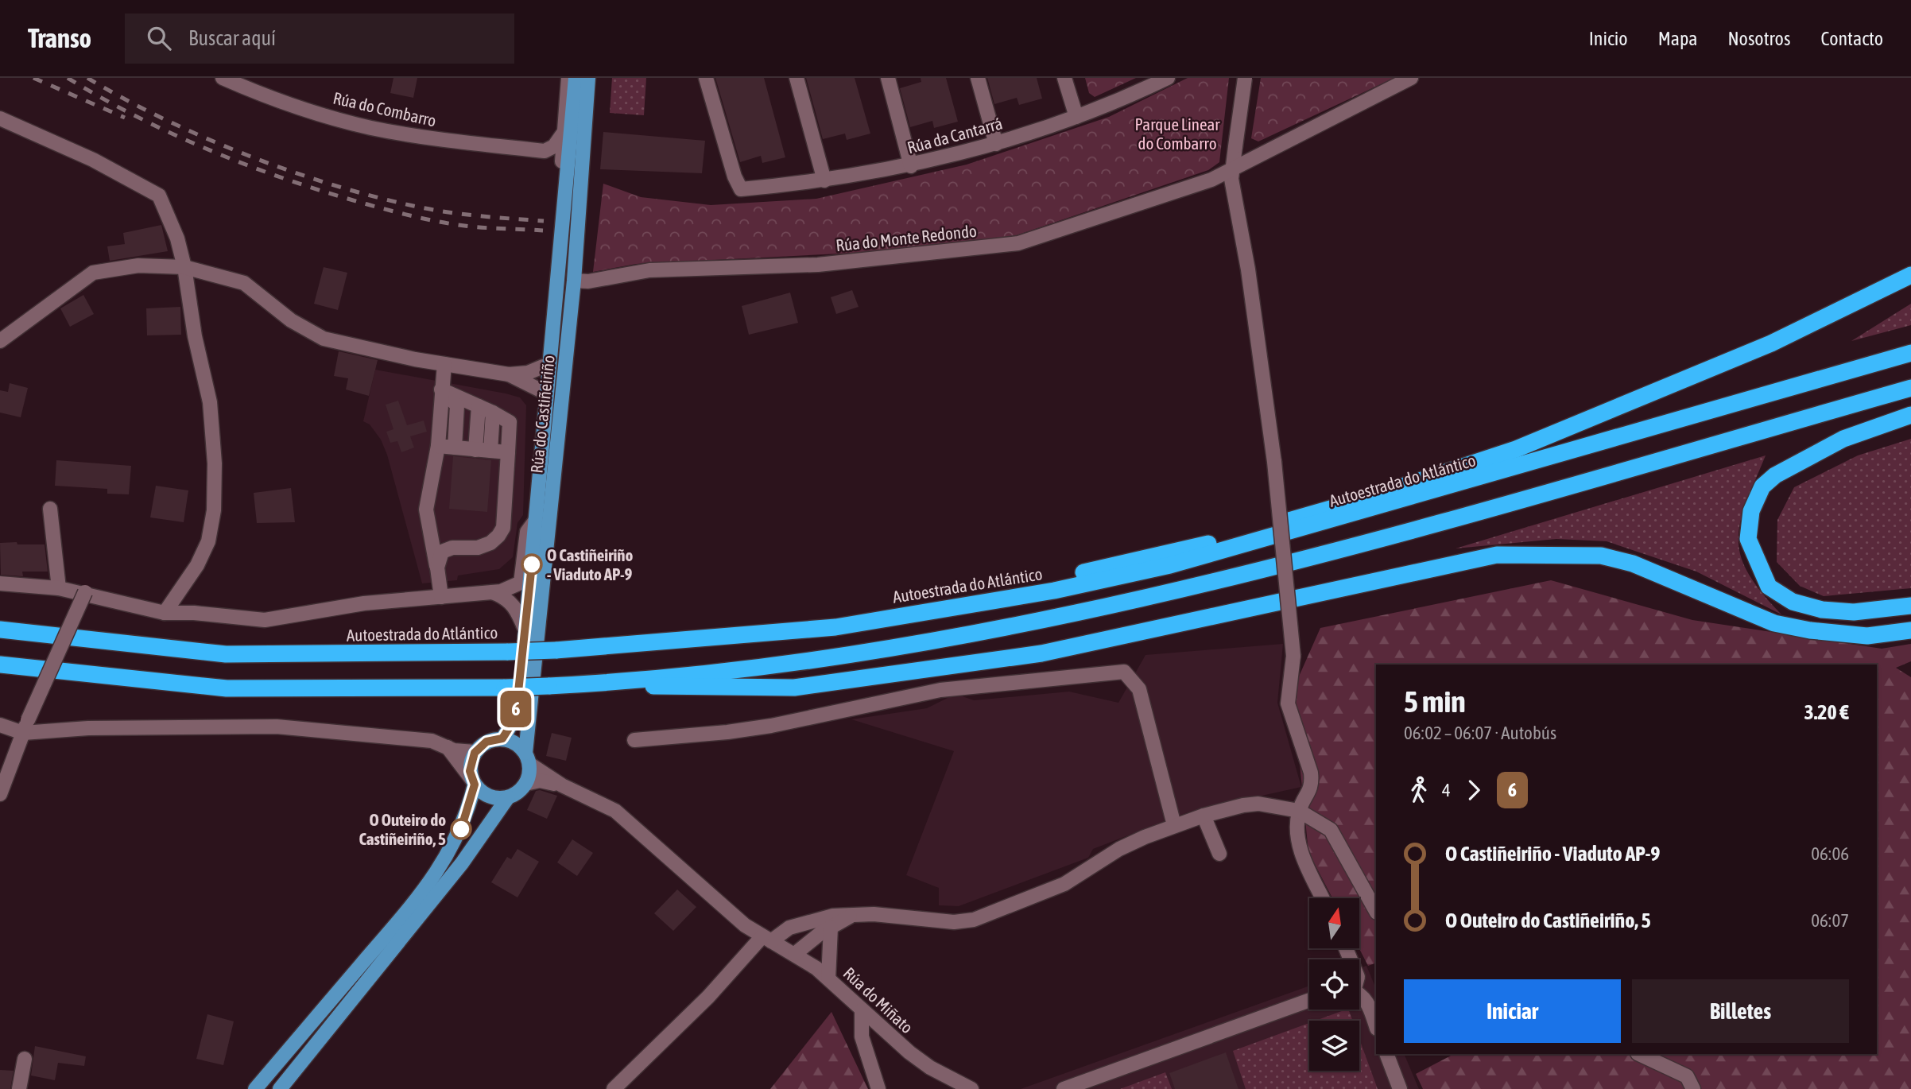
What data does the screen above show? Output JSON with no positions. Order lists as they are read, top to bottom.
{
  "streets": {
    "highway": ["Autoestrada do Atlántico"],
    "main road": ["Rúa do Castiñeiriño"],
    "street": [
      "Rúa do Combarro",
      "Rúa da Cantarrá",
      "Rúa do Monte Redondo",
      "Rúa do Miñato"
    ]
  },
  "crossings": [
    ["Rúa do Monte Redondo", "Rúa do Castiñeiriño"],
    ["Rúa do Castiñeiriño", "Rúa do Miñato"]
  ],
  "parks": ["Parque Linear do Combarro"],
  "places": ["O Castiñeiriño - Viaduto AP-9", "O Outeiro do Castiñeiriño, 5"],
  "lines": ["bus line 6"],
  "north": "top",
  "page": {
    "header": "Transo",
    "search": "Buscar aquí",
    "nav": [
      "Inicio",
      "Mapa",
      "Nosotros",
      "Contacto"
    ],
    "on_map": "6",
    "heading": ["5 min", "06:02 – 06:07 · Autobús", "3.20 €"],
    "legs": ["4", "6"],
    "list": [
      {
        "name": "O Castiñeiriño - Viaduto AP-9",
        "value": "06:06"
      },
      {
        "name": "O Outeiro do Castiñeiriño, 5",
        "value": "06:07"
      }
    ],
    "buttons": ["Iniciar", "Billetes"]
  }
}
